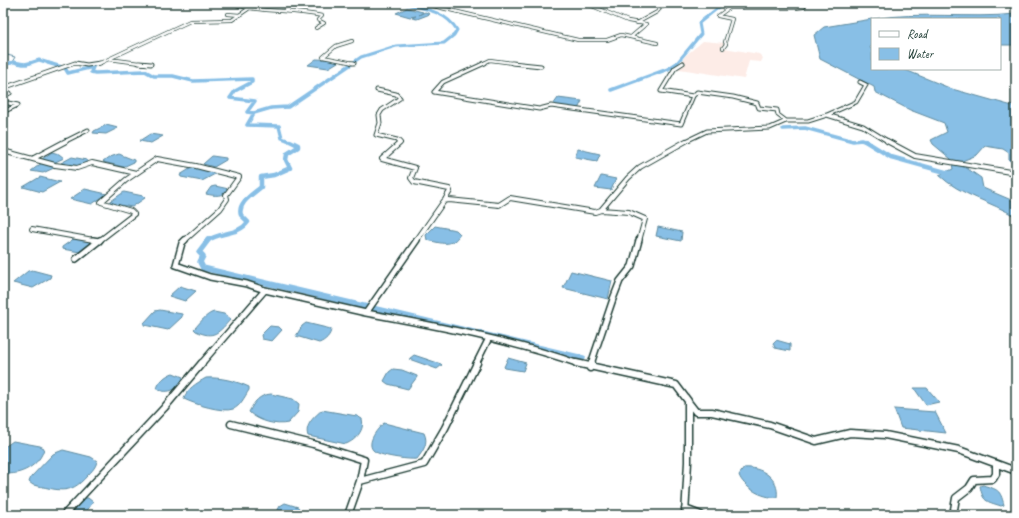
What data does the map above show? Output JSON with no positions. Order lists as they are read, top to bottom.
{
  "legend": ["Road", "Water"]
}
